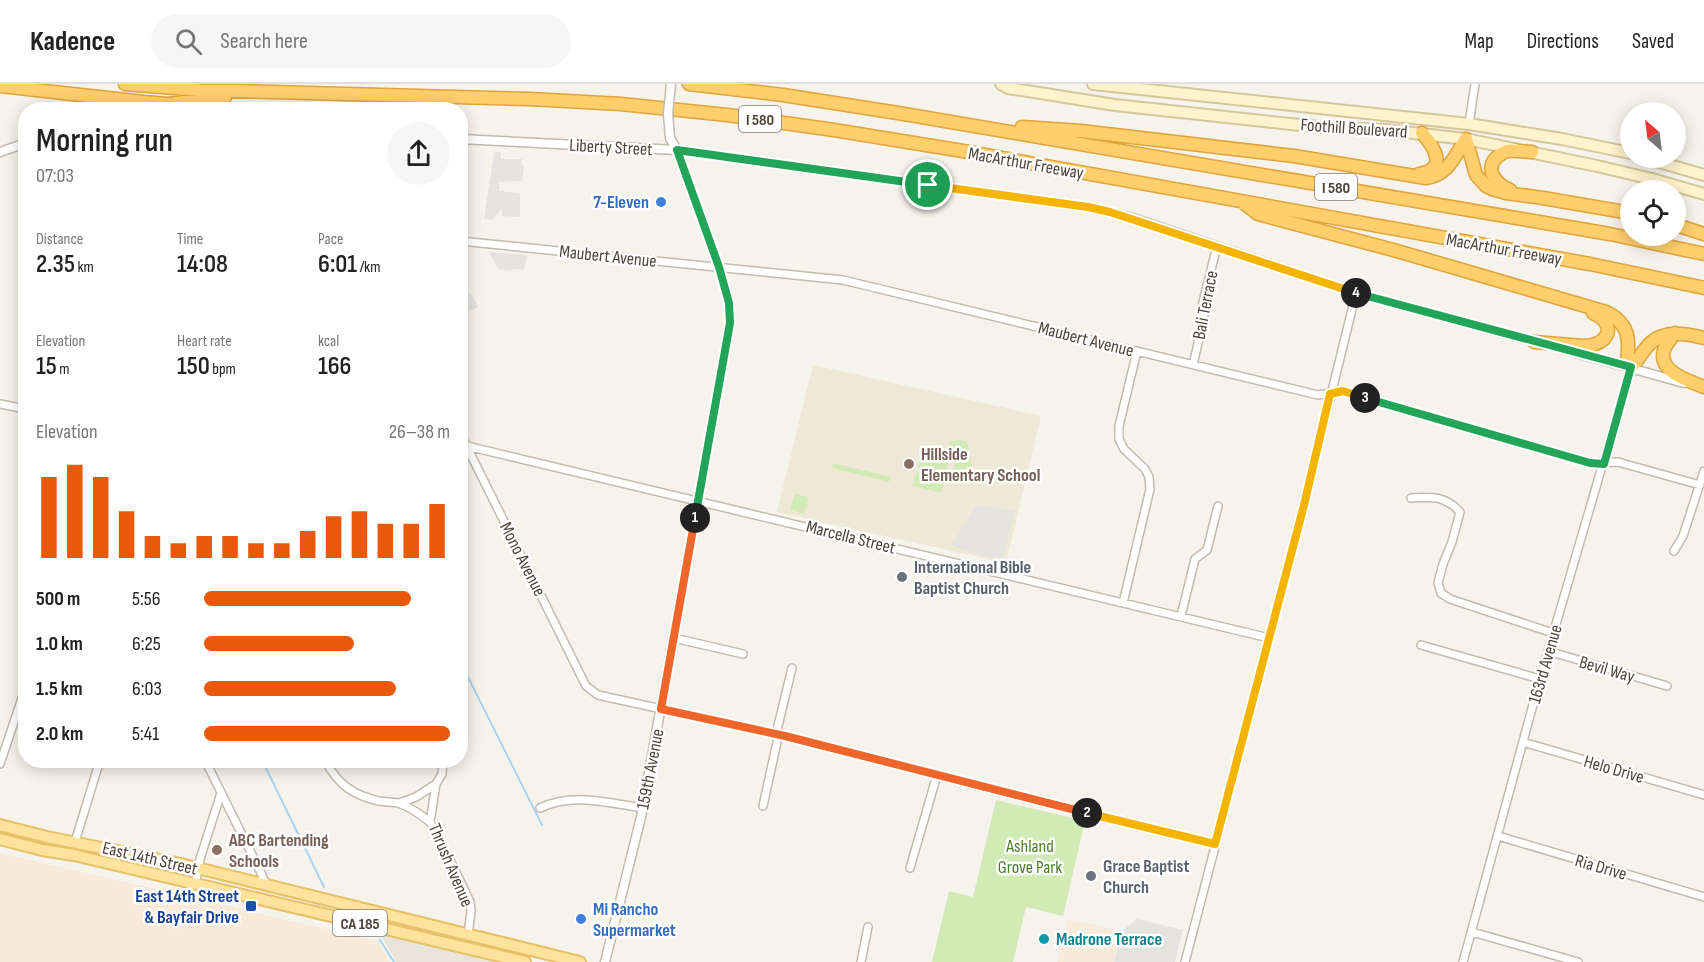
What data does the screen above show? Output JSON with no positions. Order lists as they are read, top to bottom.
{
  "streets": {
    "highway": ["I 580", "MacArthur Freeway"],
    "main road": ["Foothill Boulevard", "East 14th Street", "CA 185"],
    "street": [
      "Liberty Street",
      "Maubert Avenue",
      "Bali Terrace",
      "Marcella Street",
      "Mono Avenue",
      "163rd Avenue",
      "Bevil Way",
      "159th Avenue",
      "Helo Drive",
      "Thrush Avenue",
      "Ria Drive"
    ]
  },
  "crossings": [
    ["Liberty Street", "Bali Terrace"],
    ["Liberty Street", "163rd Avenue"],
    ["Liberty Street", "159th Avenue"],
    ["Maubert Avenue", "Bali Terrace"],
    ["Maubert Avenue", "163rd Avenue"],
    ["Maubert Avenue", "159th Avenue"],
    ["Marcella Street", "159th Avenue"],
    ["Mono Avenue", "159th Avenue"],
    ["163rd Avenue", "Bevil Way"],
    ["163rd Avenue", "Helo Drive"],
    ["163rd Avenue", "Ria Drive"],
    ["East 14th Street", "Thrush Avenue"]
  ],
  "parks": ["Ashland Grove Park"],
  "places": {
    "other": [
      "7-Eleven",
      "Hillside Elementary School",
      "International Bible Baptist Church",
      "ABC Bartending Schools",
      "Grace Baptist Church",
      "Mi Rancho Supermarket",
      "Madrone Terrace"
    ],
    "transit": ["East 14th Street & Bayfair Drive"]
  },
  "north": "top left",
  "page": {
    "header": "Kadence",
    "search": "Search here",
    "nav": ["Map", "Directions", "Saved"],
    "heading": ["Morning run", "07:03"],
    "stats": [
      ["Distance", "2.35 km"],
      ["Time", "14:08"],
      ["Pace", "6:01 /km"],
      ["Elevation", "15 m"],
      ["Heart rate", "150 bpm"],
      ["kcal", "166"]
    ],
    "pins": [
      "4",
      "3",
      "1",
      "2"
    ],
    "chart": ["Elevation", "26–38 m"],
    "list": [
      {
        "name": "500 m",
        "note": "5:56"
      },
      {
        "name": "1.0 km",
        "note": "6:25"
      },
      {
        "name": "1.5 km",
        "note": "6:03"
      },
      {
        "name": "2.0 km",
        "note": "5:41"
      }
    ]
  }
}
